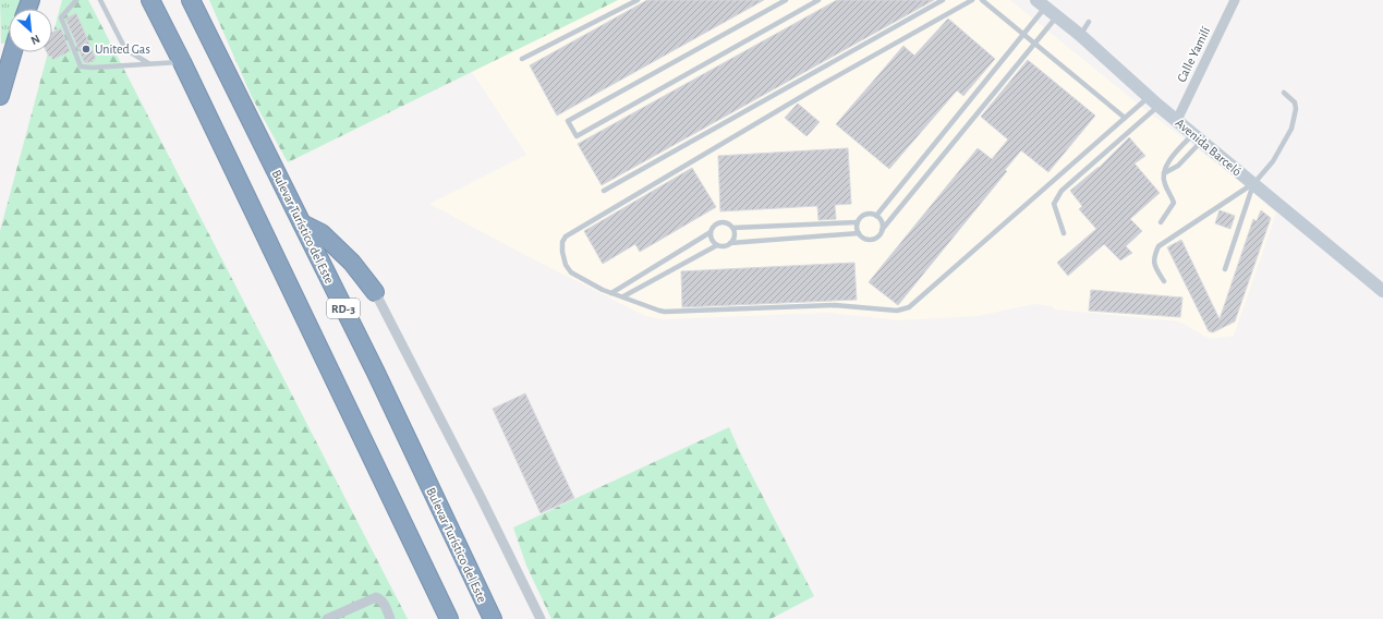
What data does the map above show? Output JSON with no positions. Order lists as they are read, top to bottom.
{
  "streets": {
    "highway": ["Bulevar Turístico del Este", "RD-3"],
    "street": ["Calle Yamilí", "Avenida Barceló"]
  },
  "crossings": [
    ["Calle Yamilí", "Avenida Barceló"]
  ],
  "places": ["United Gas"],
  "north": "bottom right"
}
